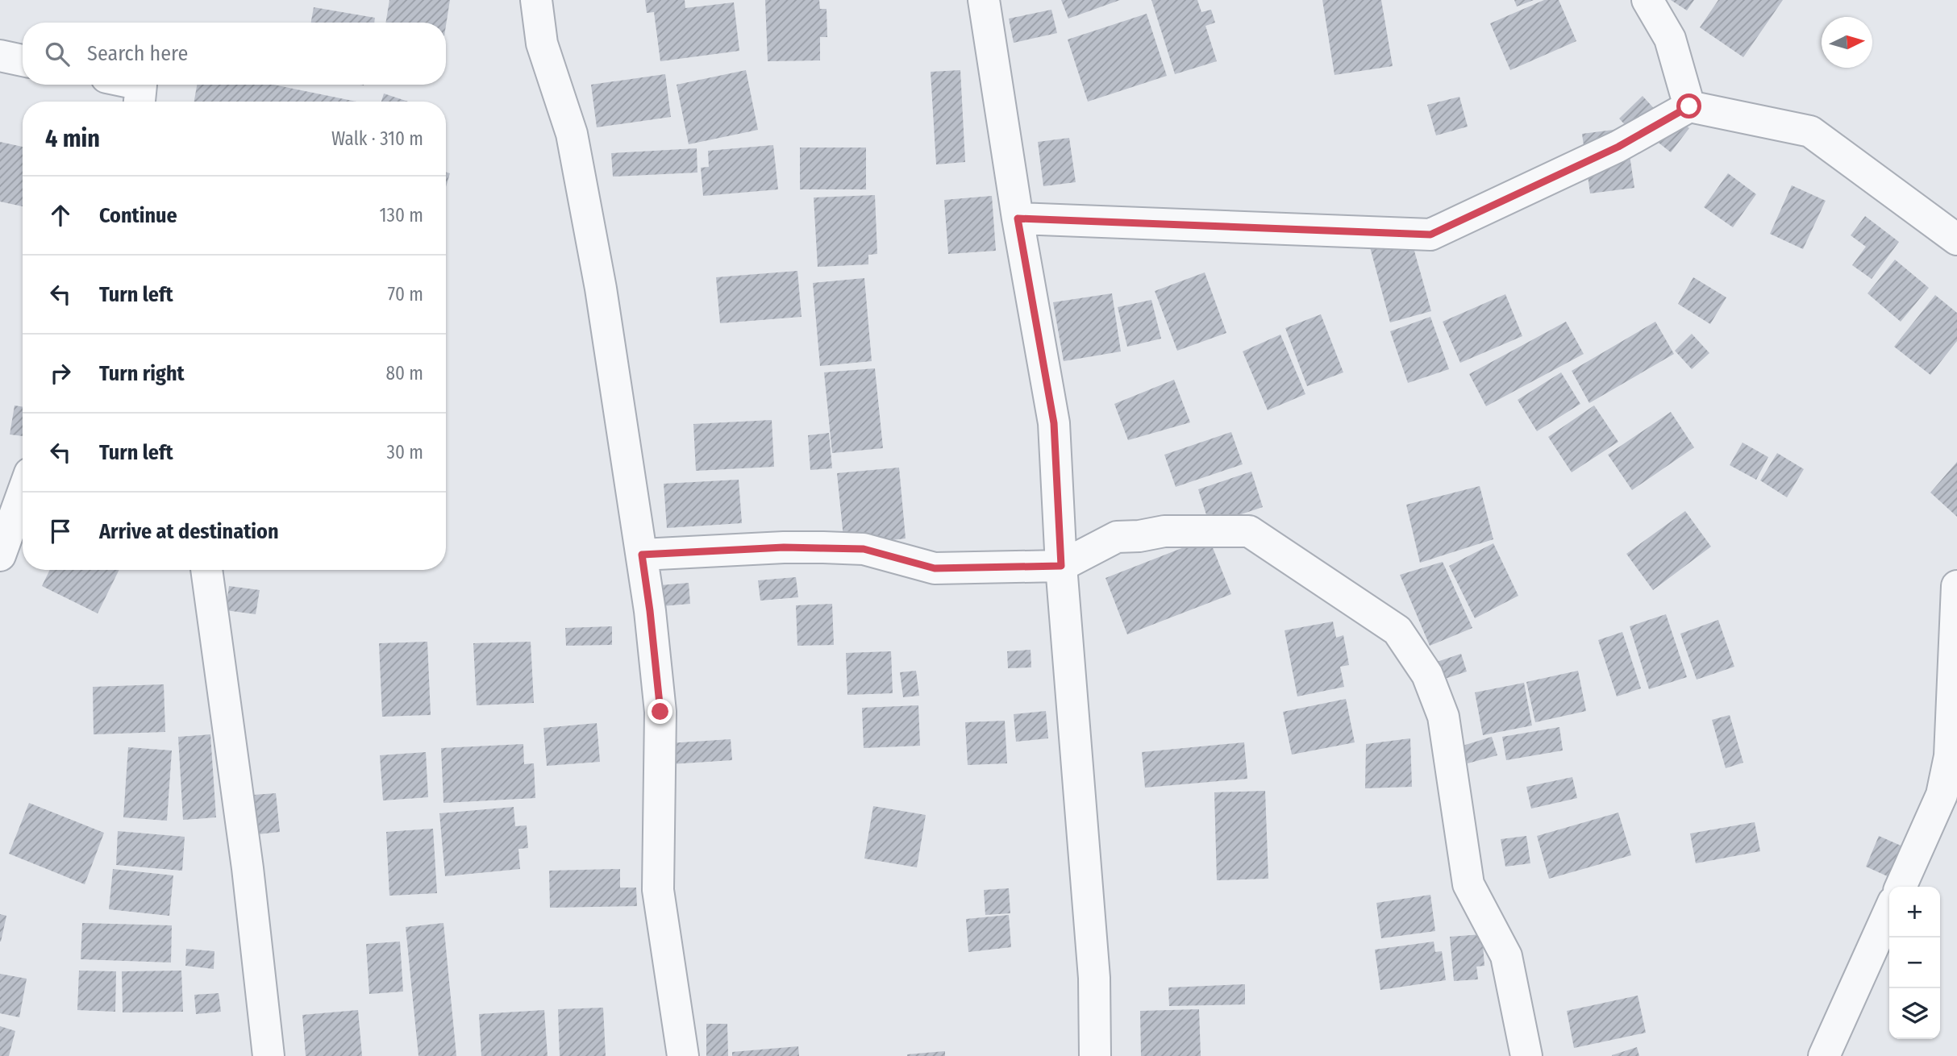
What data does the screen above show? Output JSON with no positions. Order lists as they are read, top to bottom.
{
  "north": "right",
  "page": {
    "search": "Search here",
    "heading": ["4 min", "Walk · 310 m"],
    "list": [
      ["Continue", "130 m"],
      ["Turn left", "70 m"],
      ["Turn right", "80 m"],
      ["Turn left", "30 m"],
      "Arrive at destination"
    ],
    "map_buttons": ["+", "−"]
  }
}
